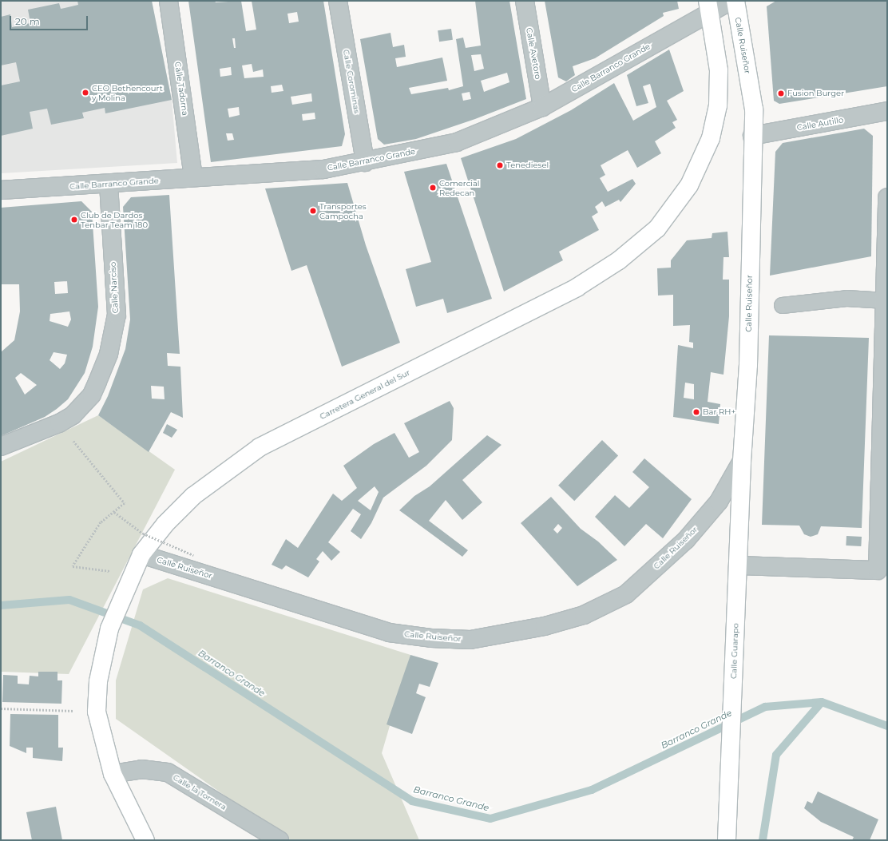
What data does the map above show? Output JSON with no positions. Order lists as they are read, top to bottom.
{
  "streets": {
    "main road": ["Calle Ruiseñor", "Carretera General del Sur", "Calle Guarapo"],
    "street": [
      "Calle Avetoro",
      "Calle Barranco Grande",
      "Calle Corominas",
      "Calle Tadorna",
      "Calle Autillo",
      "Calle Narciso",
      "Calle la Tornera"
    ]
  },
  "crossings": [
    ["Calle Ruiseñor", "Calle Autillo"],
    ["Calle Ruiseñor", "Carretera General del Sur"],
    ["Calle Ruiseñor", "Calle Guarapo"],
    ["Calle Avetoro", "Calle Barranco Grande"],
    ["Calle Barranco Grande", "Calle Corominas"],
    ["Calle Barranco Grande", "Calle Tadorna"],
    ["Calle Barranco Grande", "Calle Narciso"],
    ["Calle Barranco Grande", "Carretera General del Sur"],
    ["Carretera General del Sur", "Calle la Tornera"]
  ],
  "water": ["Barranco Grande"],
  "places": [
    "CEO Bethencourt y Molina",
    "Fusion Burger",
    "Tenediesel",
    "Comercial Redecan",
    "Transportes Campocha",
    "Club de Dardos Tenbar Team 180",
    "Bar RH+"
  ],
  "scale_bar": "20 m"
}
